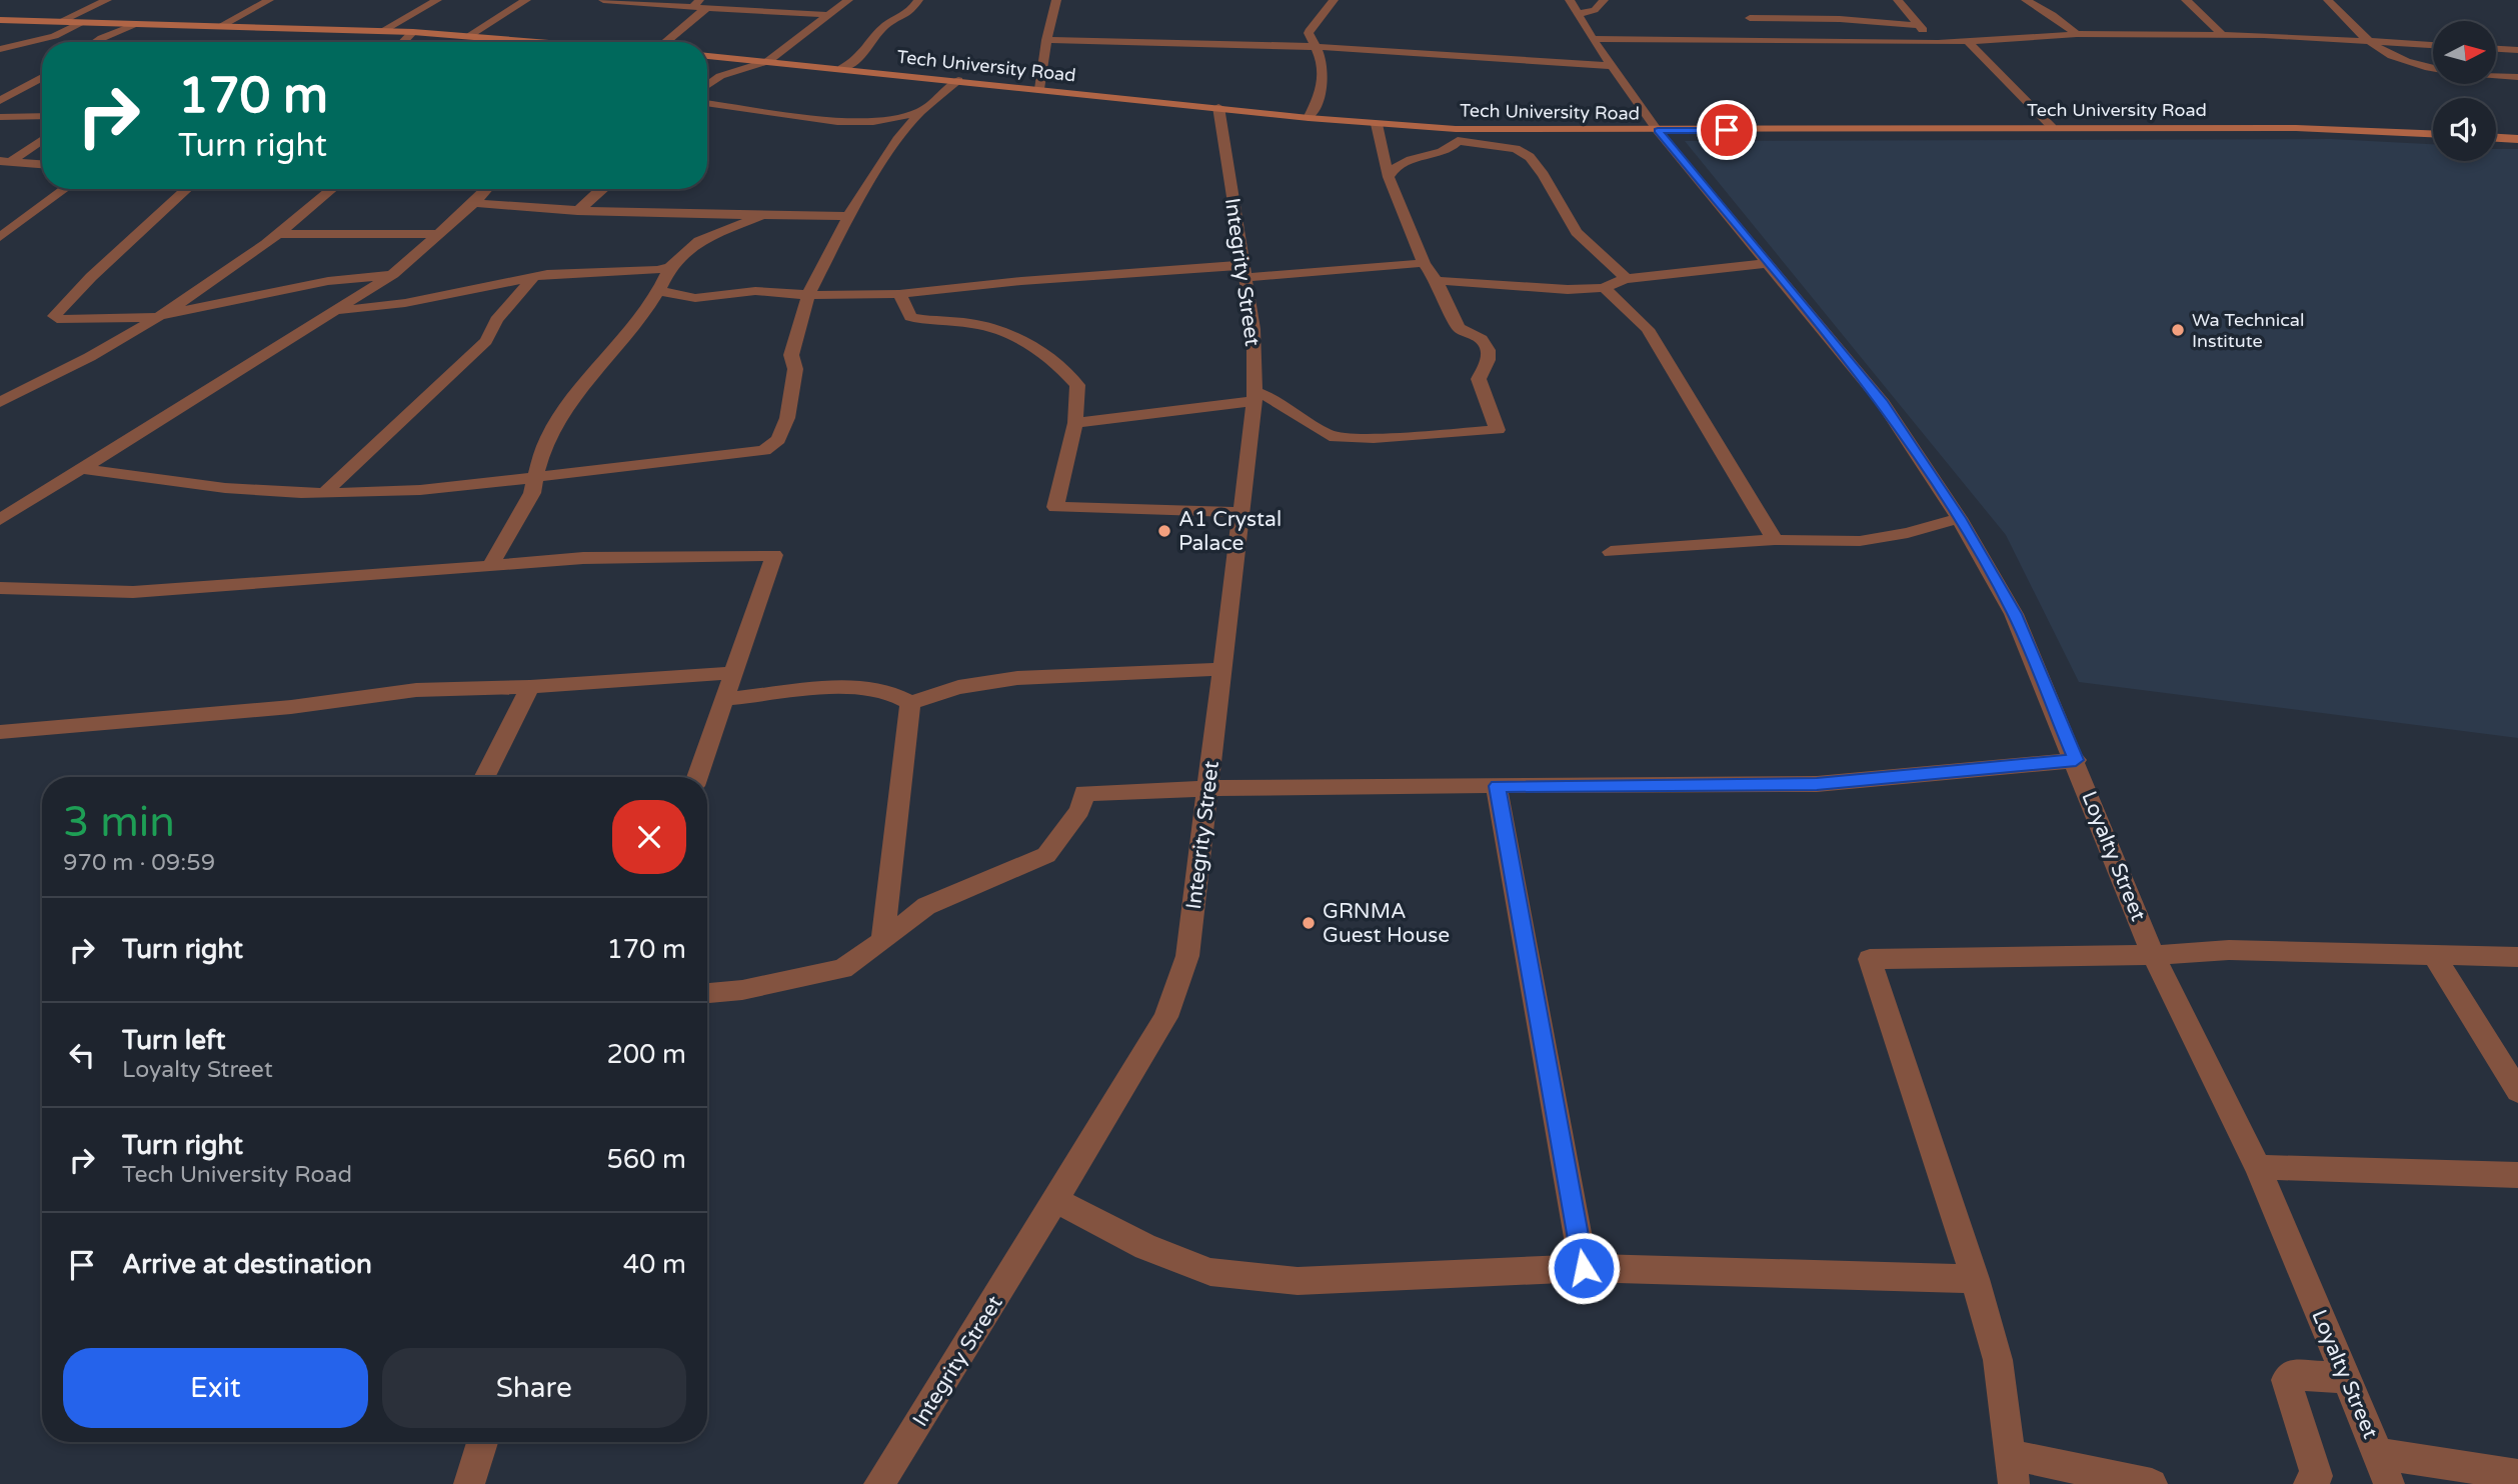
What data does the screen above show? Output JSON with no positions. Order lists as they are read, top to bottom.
{
  "streets": {
    "street": ["Tech University Road", "Integrity Street", "Loyalty Street"]
  },
  "crossings": [
    ["Tech University Road", "Integrity Street"],
    ["Tech University Road", "Loyalty Street"]
  ],
  "places": ["Wa Technical Institute", "A1 Crystal Palace", "GRNMA Guest House"],
  "north": "right",
  "page": {
    "turn": ["170 m", "Turn right"],
    "heading": ["3 min", "970 m · 09:59"],
    "list": [
      {
        "name": "Turn right",
        "value": "170 m"
      },
      {
        "name": "Turn left",
        "note": "Loyalty Street",
        "value": "200 m"
      },
      {
        "name": "Turn right",
        "note": "Tech University Road",
        "value": "560 m"
      },
      {
        "name": "Arrive at destination",
        "value": "40 m"
      }
    ],
    "buttons": ["Exit", "Share"]
  }
}
